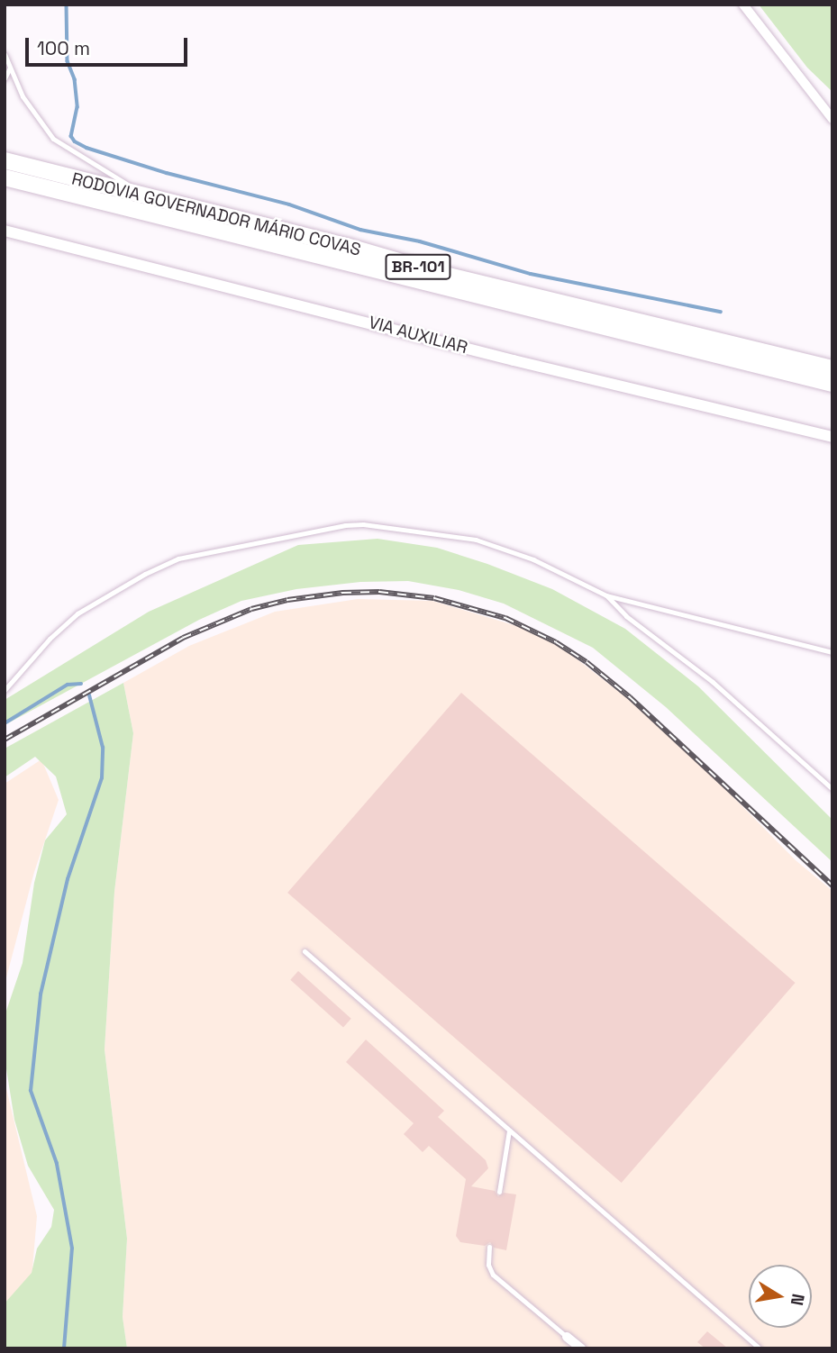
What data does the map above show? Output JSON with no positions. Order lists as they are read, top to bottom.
{
  "streets": {
    "highway": ["RODOVIA GOVERNADOR MÁRIO COVAS", "BR-101"],
    "street": ["VIA AUXILIAR"]
  },
  "scale_bar": "100 m",
  "north": "right"
}
